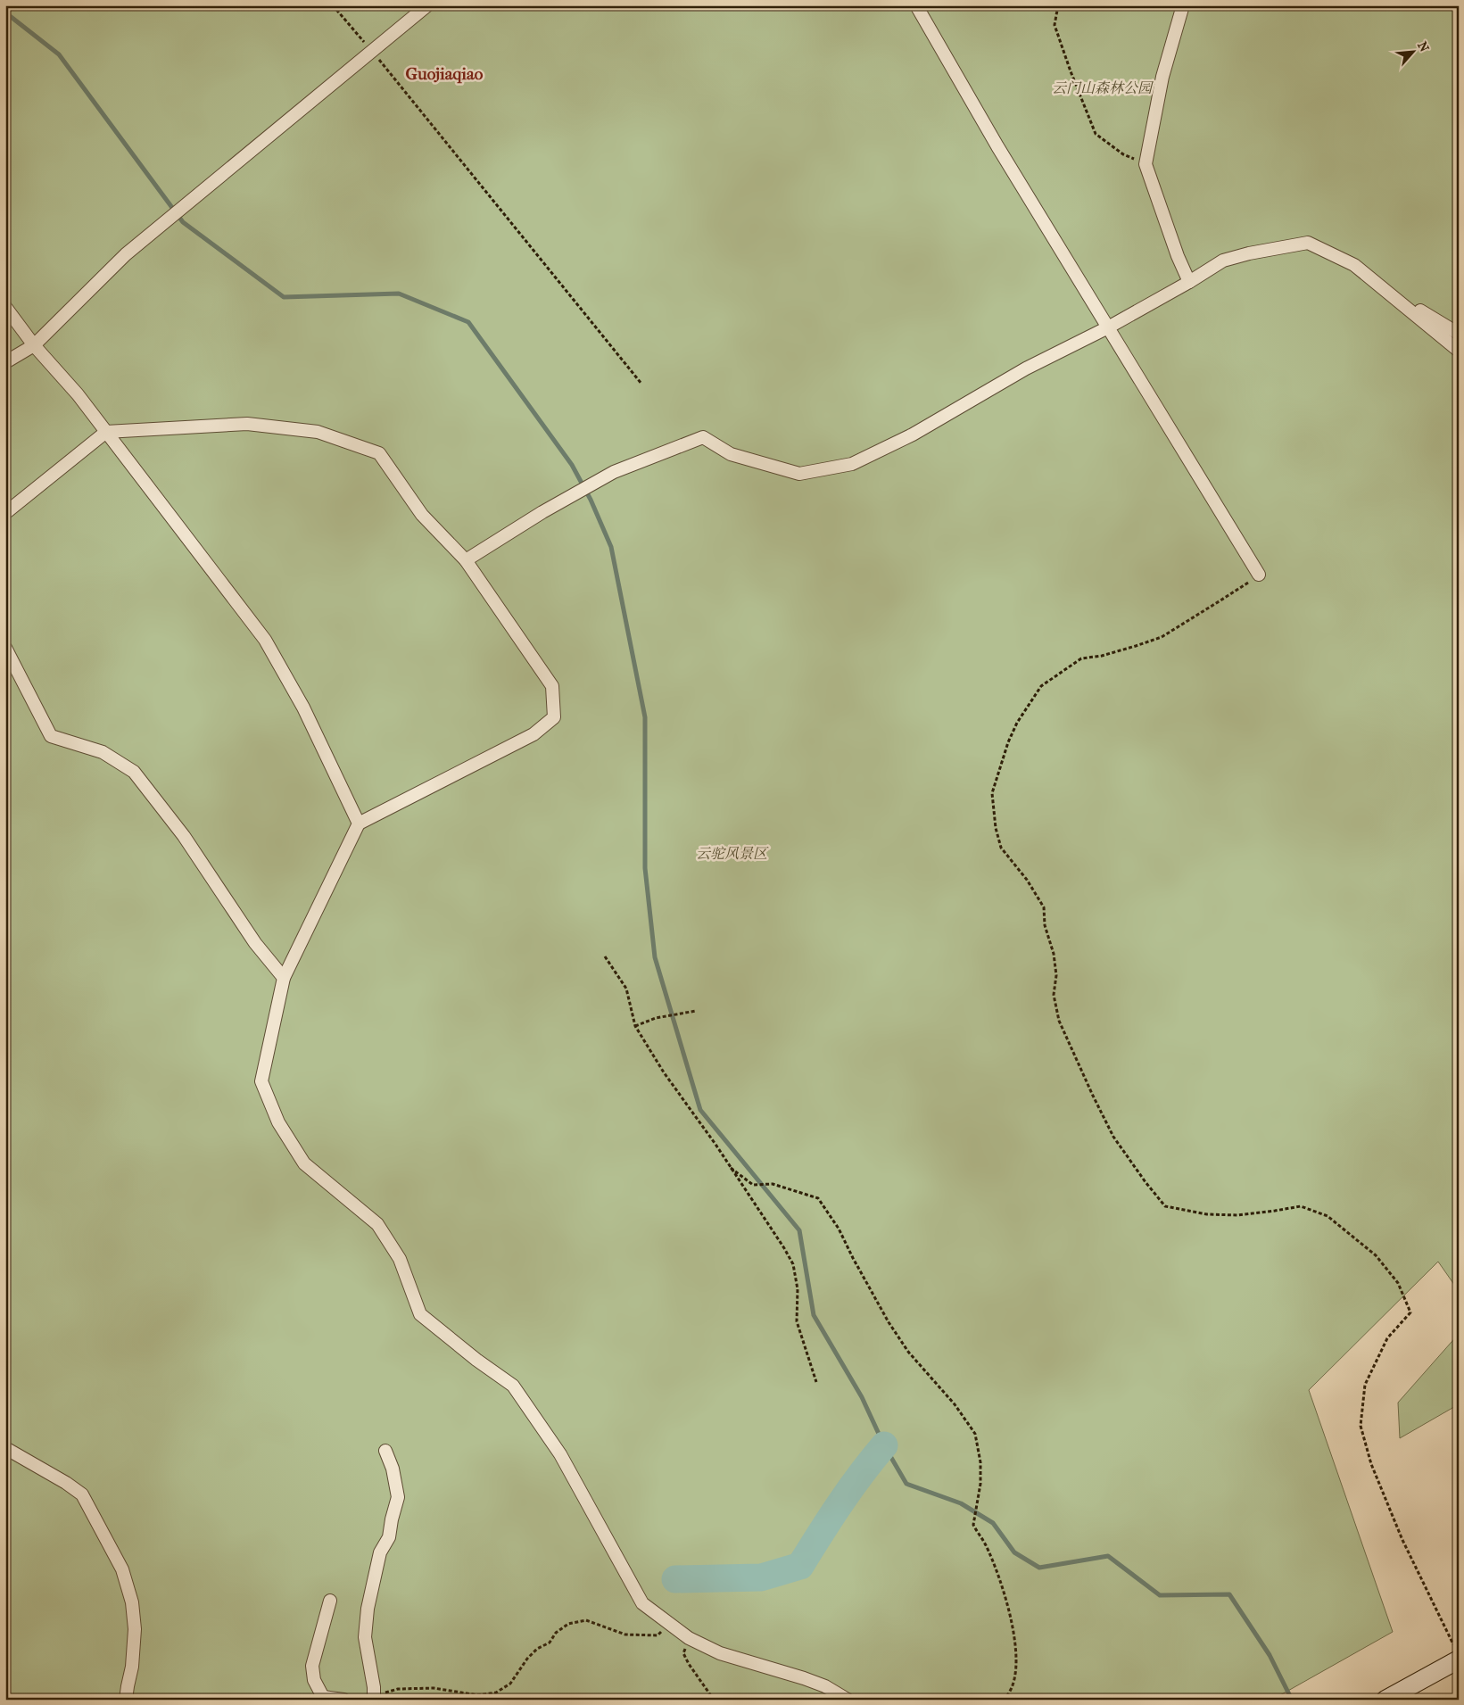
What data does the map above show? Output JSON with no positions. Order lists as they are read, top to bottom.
{
  "districts": ["Guojiaqiao"],
  "parks": ["云门山森林公园", "云驼风景区"],
  "north": "top right"
}
